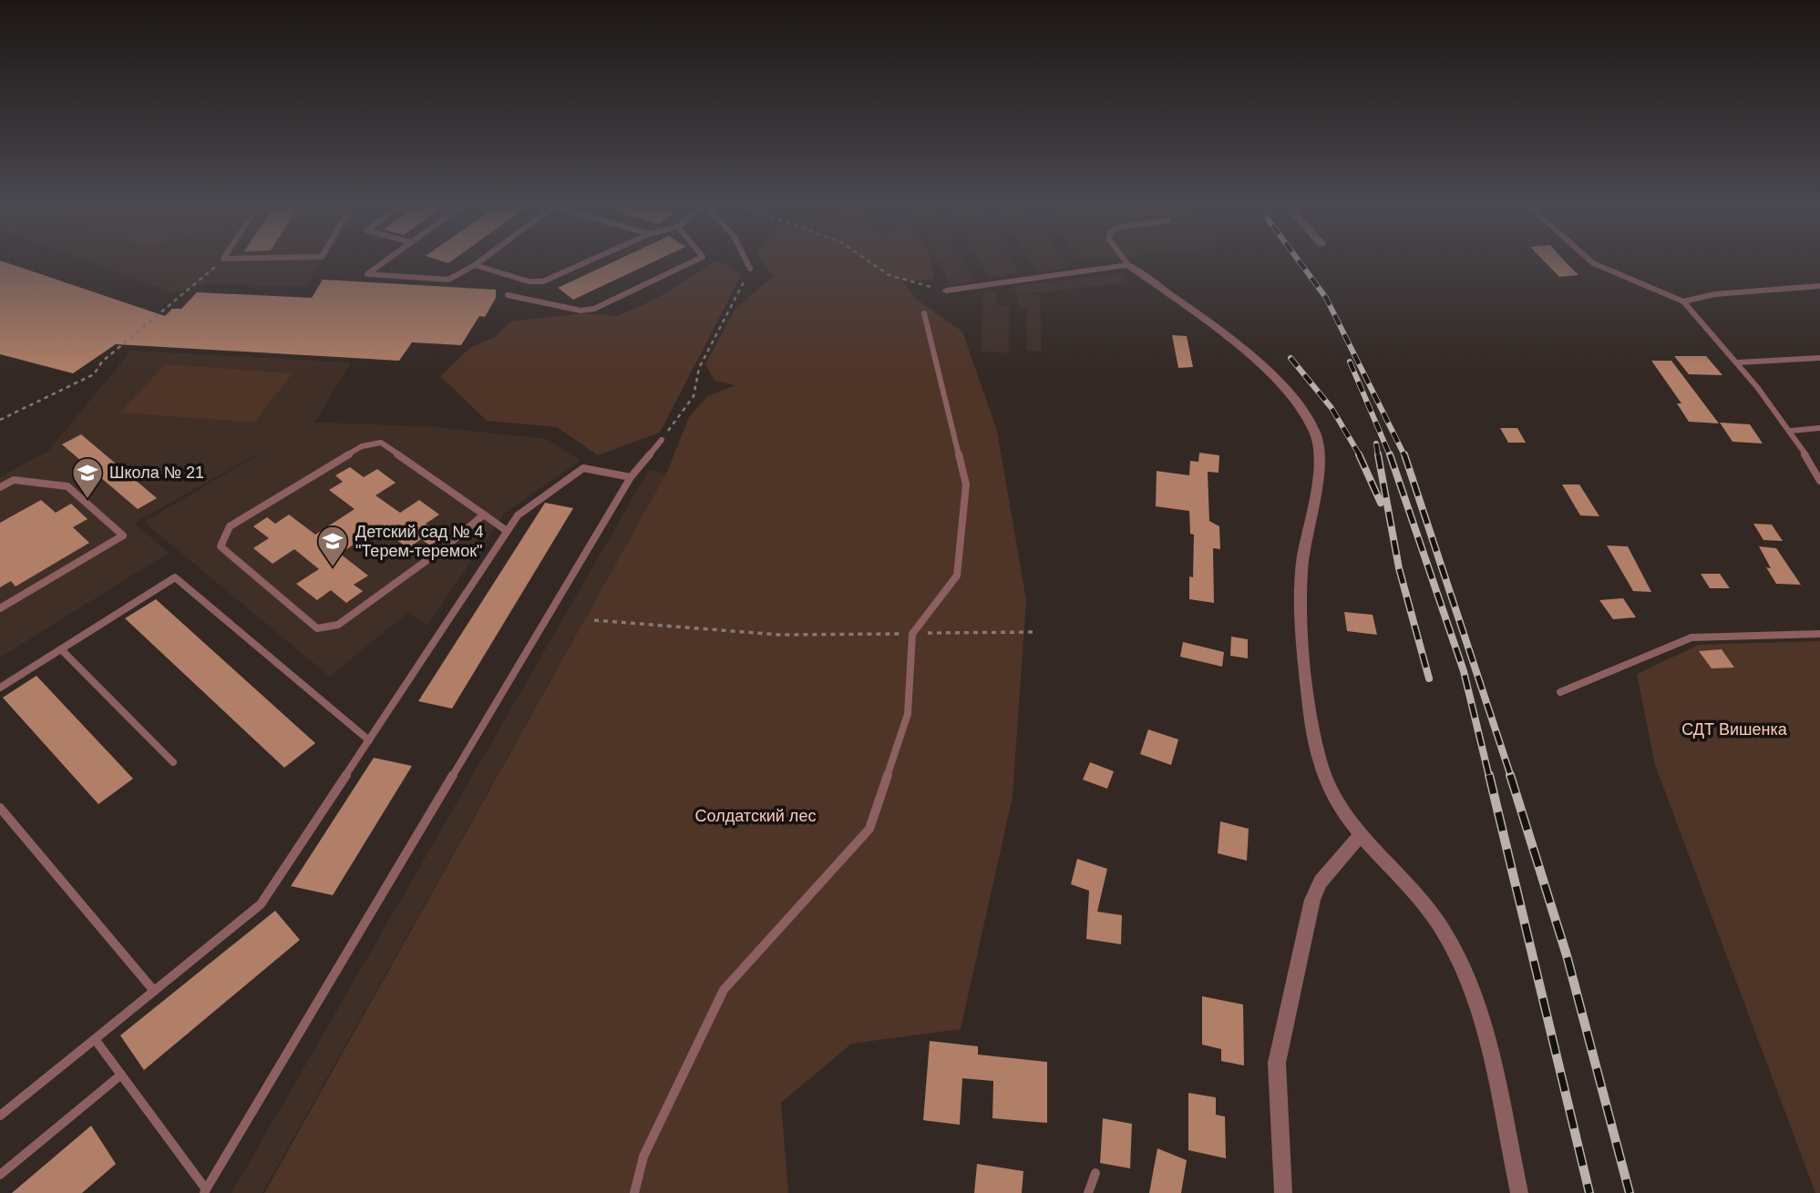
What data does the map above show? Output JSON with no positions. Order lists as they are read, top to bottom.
{
  "parks": ["СДТ Вишенка", "Солдатский лес"],
  "places": {
    "school or university": ["Школа № 21", "Детский сад № 4 \"Терем-теремок\""]
  }
}
